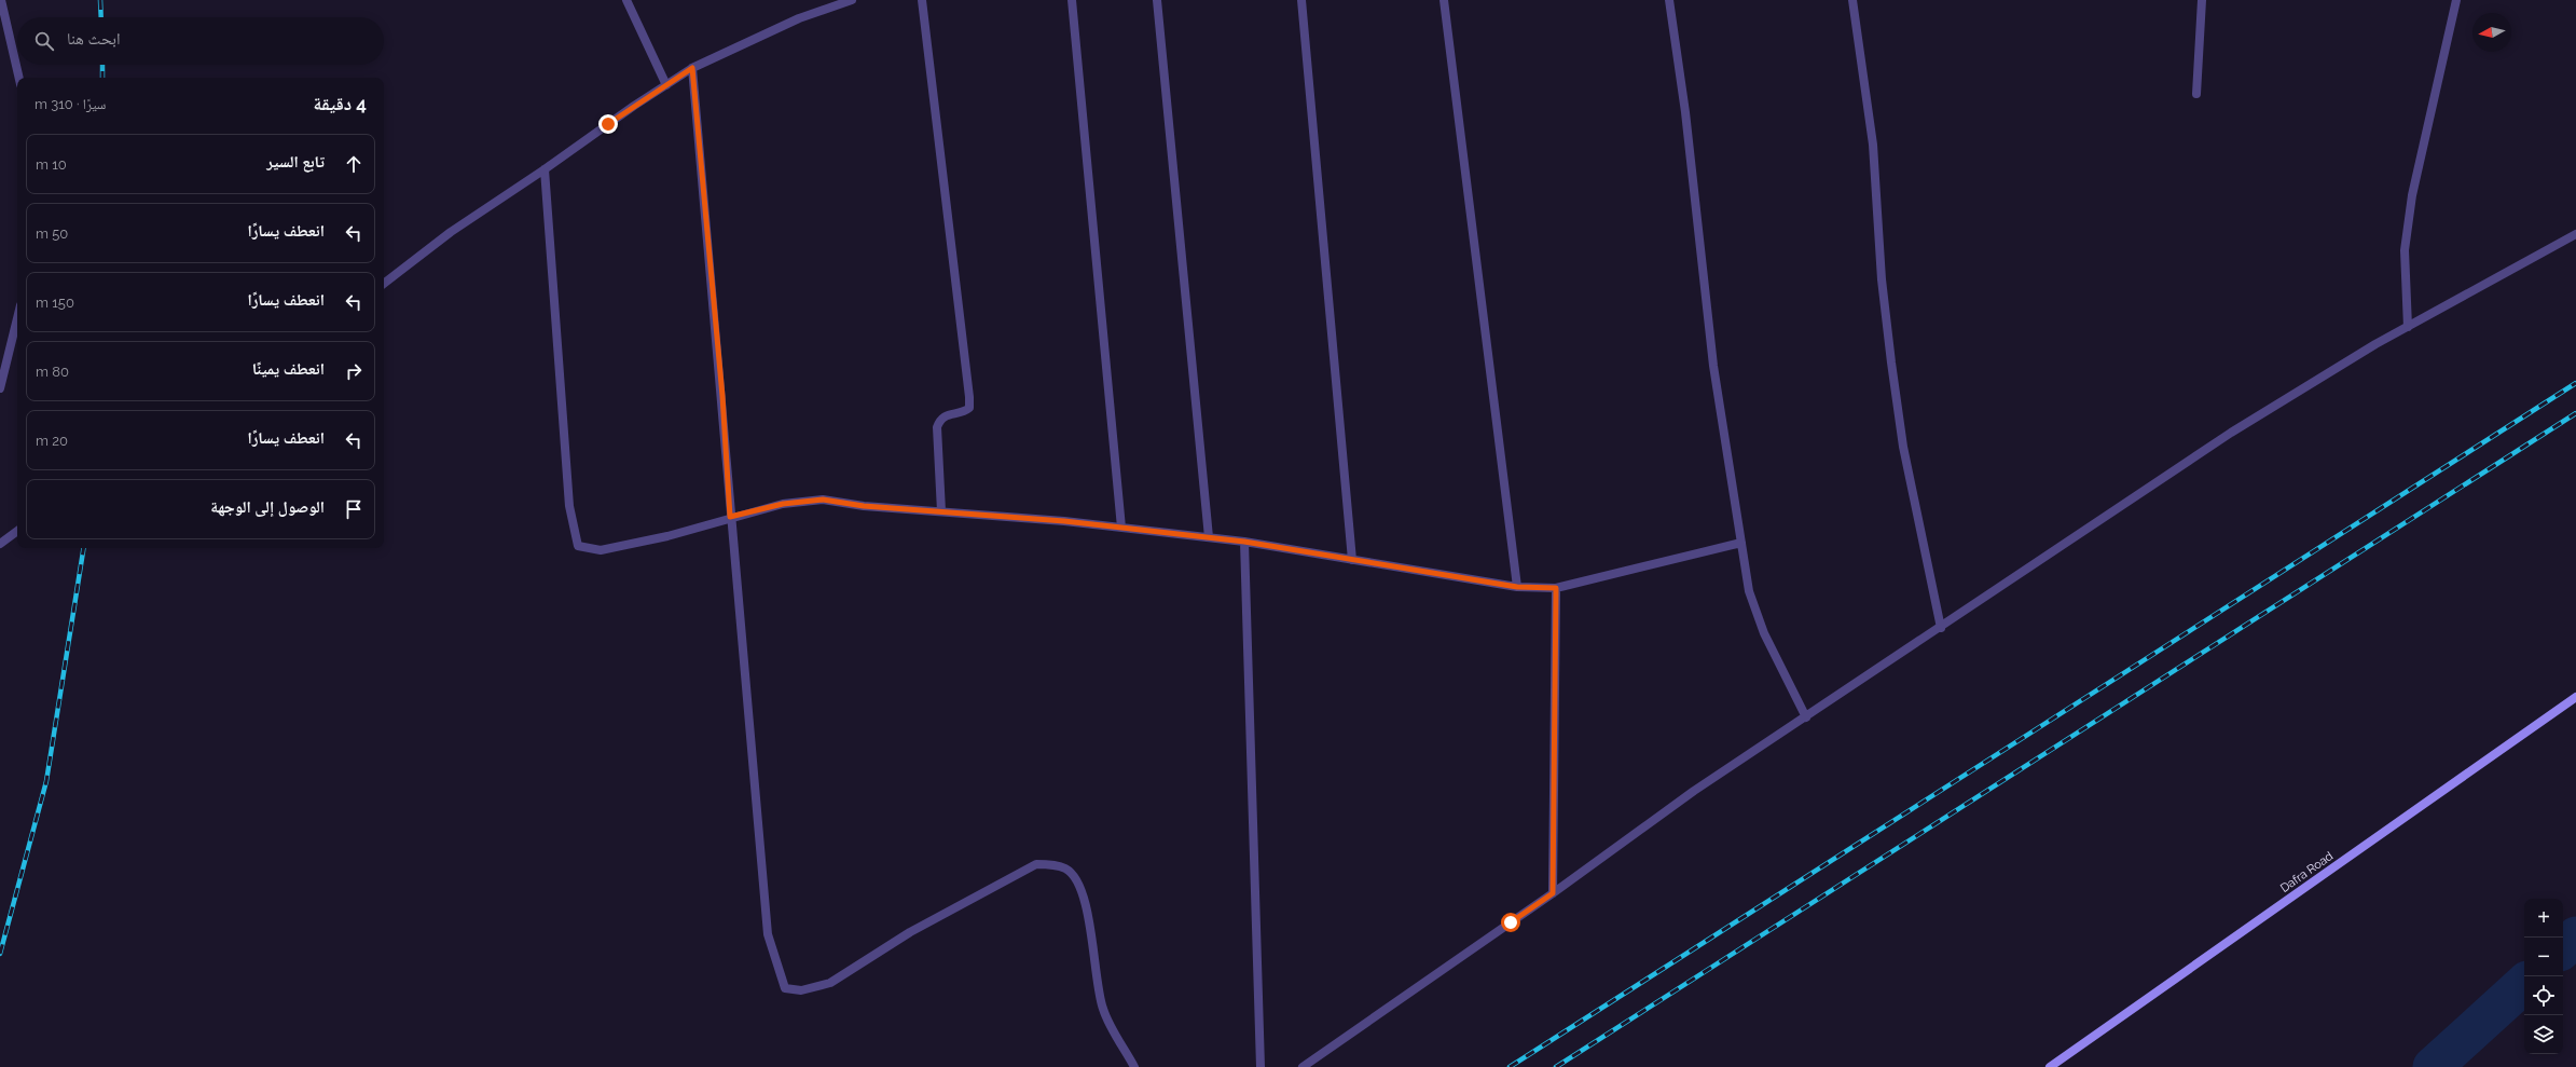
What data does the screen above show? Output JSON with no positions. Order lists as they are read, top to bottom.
{
  "streets": {
    "main road": ["Dafra Road"]
  },
  "north": "left",
  "page": {
    "search": "ابحث هنا",
    "heading": ["4 دقيقة", "سيرًا · 310 m"],
    "list": [
      ["تابع السير", "10 m"],
      ["انعطف يسارًا", "50 m"],
      ["انعطف يسارًا", "150 m"],
      ["انعطف يمينًا", "80 m"],
      ["انعطف يسارًا", "20 m"],
      "الوصول إلى الوجهة"
    ],
    "map_buttons": ["+", "−"]
  }
}
